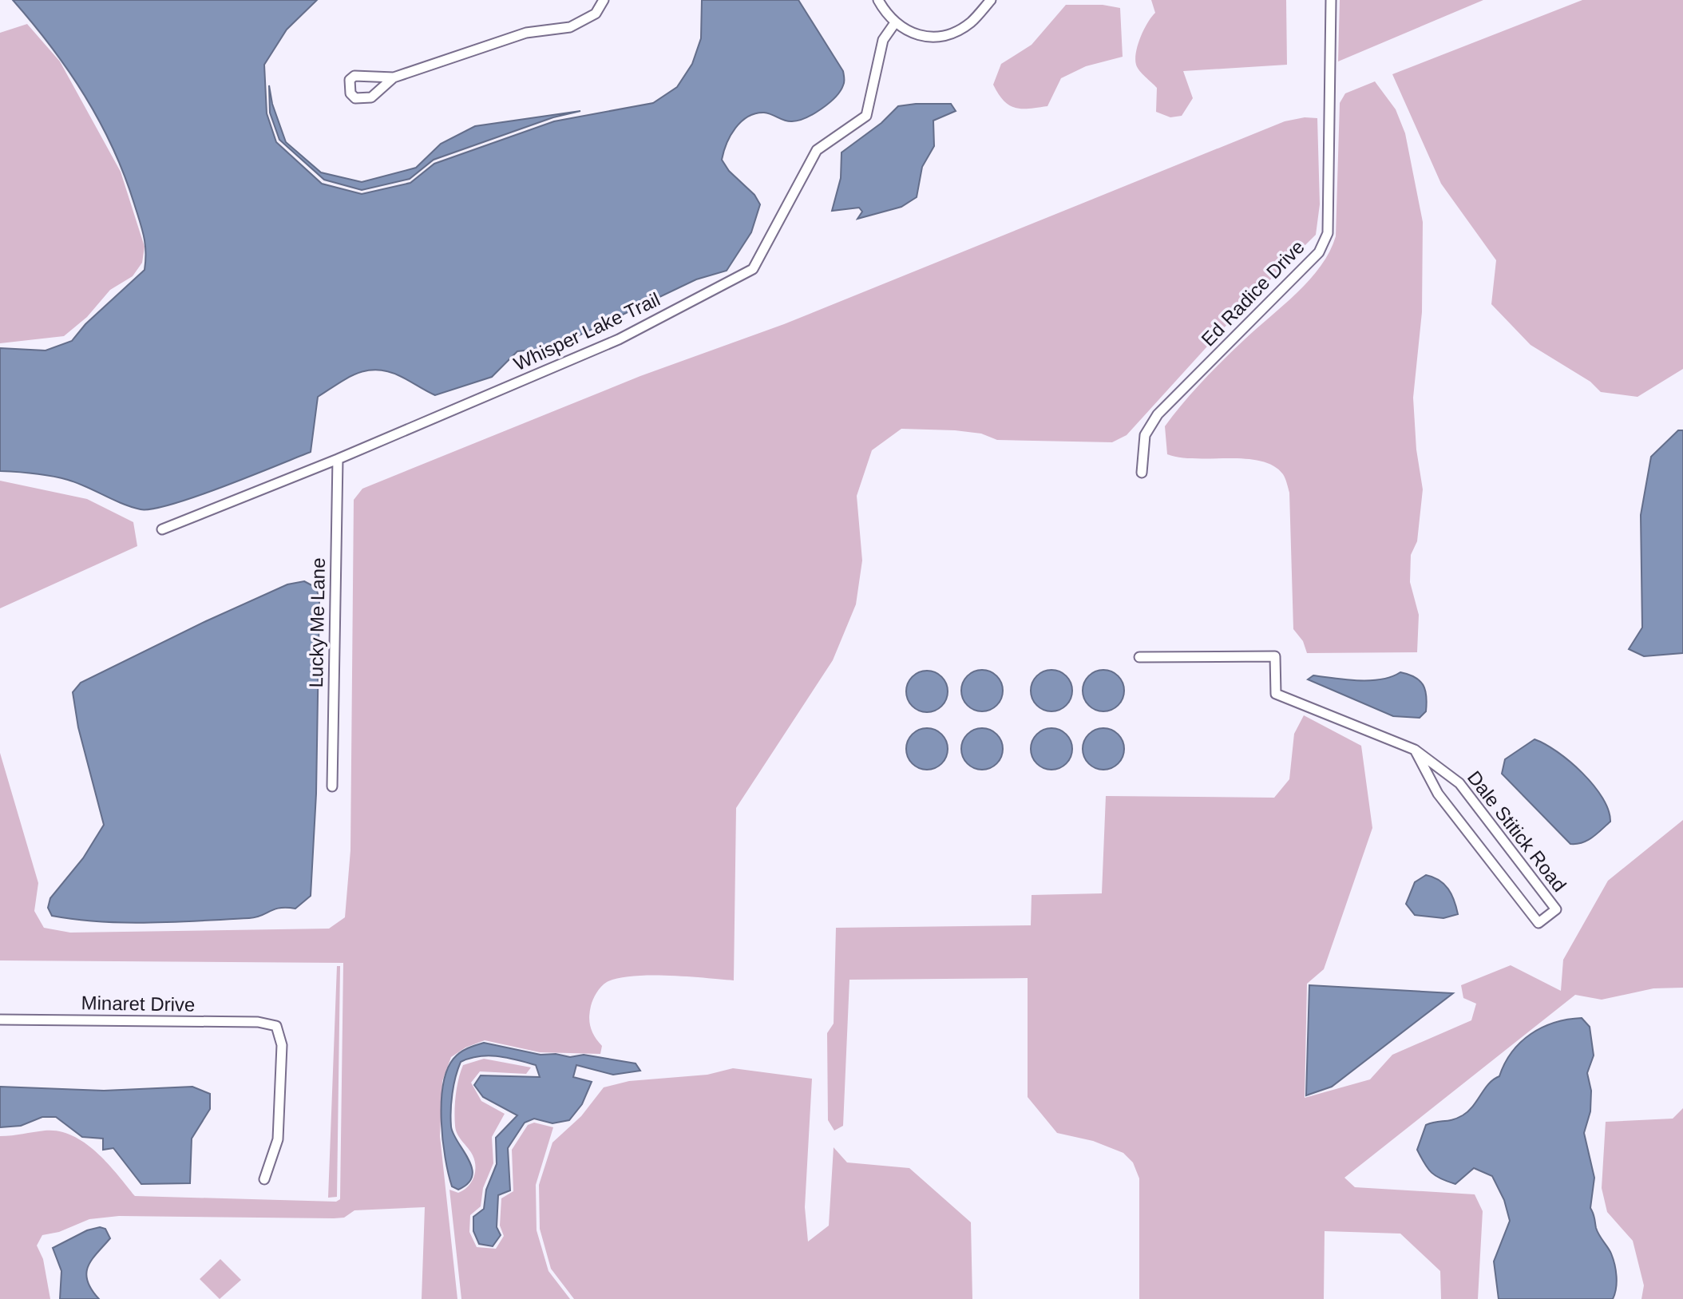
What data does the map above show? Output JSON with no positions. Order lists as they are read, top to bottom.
{
  "streets": {
    "street": [
      "Ed Radice Drive",
      "Whisper Lake Trail",
      "Lucky Me Lane",
      "Dale Stitick Road",
      "Minaret Drive"
    ]
  },
  "crossings": [
    ["Whisper Lake Trail", "Lucky Me Lane"]
  ]
}
